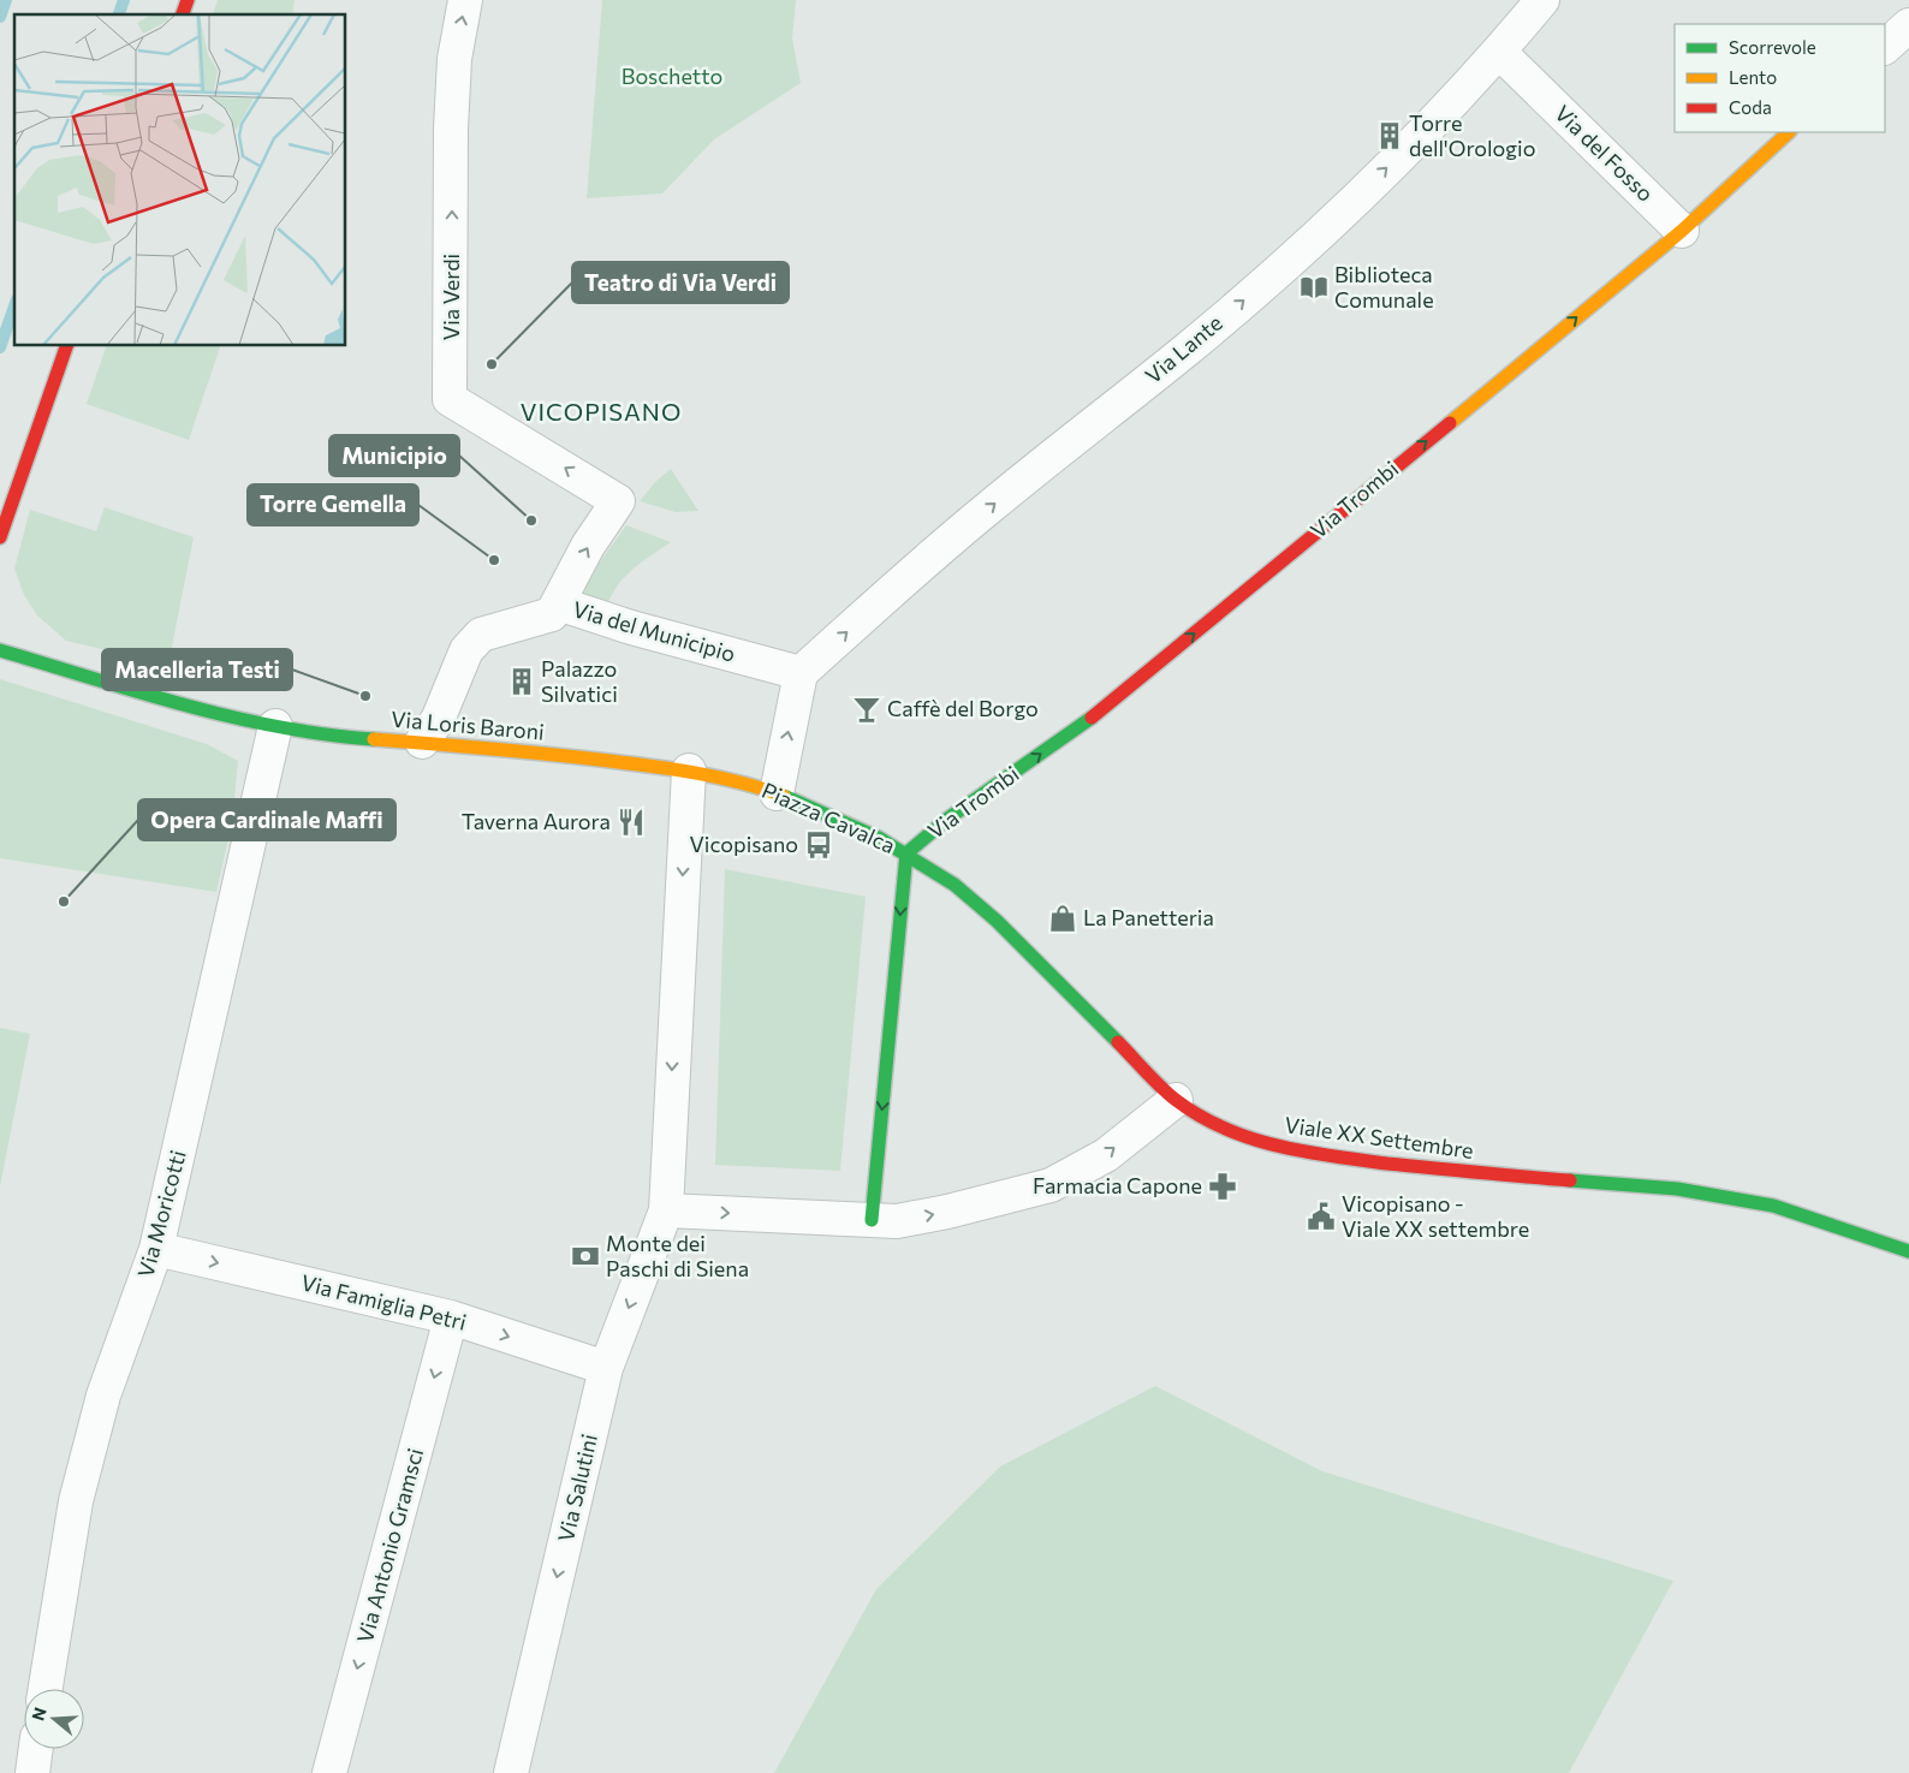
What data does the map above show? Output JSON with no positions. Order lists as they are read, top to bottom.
{
  "streets": {
    "street": [
      "Via del Fosso",
      "Via Verdi",
      "Via Lante",
      "Via Trombi",
      "Via del Municipio",
      "Via Loris Baroni",
      "Piazza Cavalca",
      "Viale XX Settembre",
      "Via Moricotti",
      "Via Famiglia Petri",
      "Via Salutini",
      "Via Antonio Gramsci"
    ]
  },
  "crossings": [
    ["Via del Fosso", "Via Lante"],
    ["Via del Fosso", "Via Trombi"],
    ["Via Verdi", "Via del Municipio"],
    ["Via Lante", "Via del Municipio"],
    ["Via Trombi", "Piazza Cavalca"],
    ["Via Trombi", "Viale XX Settembre"],
    ["Via del Municipio", "Via Loris Baroni"],
    ["Via Loris Baroni", "Piazza Cavalca"],
    ["Via Loris Baroni", "Via Moricotti"],
    ["Piazza Cavalca", "Viale XX Settembre"],
    ["Via Moricotti", "Via Famiglia Petri"],
    ["Via Famiglia Petri", "Via Salutini"],
    ["Via Famiglia Petri", "Via Antonio Gramsci"]
  ],
  "one_way": [
    "Via Verdi",
    "Via Lante",
    "Via Trombi",
    "Piazza Cavalca",
    "Via Famiglia Petri",
    "Via Salutini",
    "Via Antonio Gramsci"
  ],
  "districts": ["VICOPISANO"],
  "parks": ["Boschetto"],
  "places": {
    "building": ["Torre dell'Orologio", "Palazzo Silvatici"],
    "library": ["Biblioteca Comunale"],
    "other": [
      "Teatro di Via Verdi",
      "Municipio",
      "Torre Gemella",
      "Macelleria Testi",
      "Opera Cardinale Maffi"
    ],
    "bar": ["Caffè del Borgo"],
    "restaurant": ["Taverna Aurora"],
    "bus stop": ["Vicopisano"],
    "shop": ["La Panetteria"],
    "pharmacy": ["Farmacia Capone"],
    "public building": ["Vicopisano - Viale XX settembre"],
    "bank": ["Monte dei Paschi di Siena"]
  },
  "legend": ["Scorrevole", "Lento", "Coda"],
  "north": "left"
}
